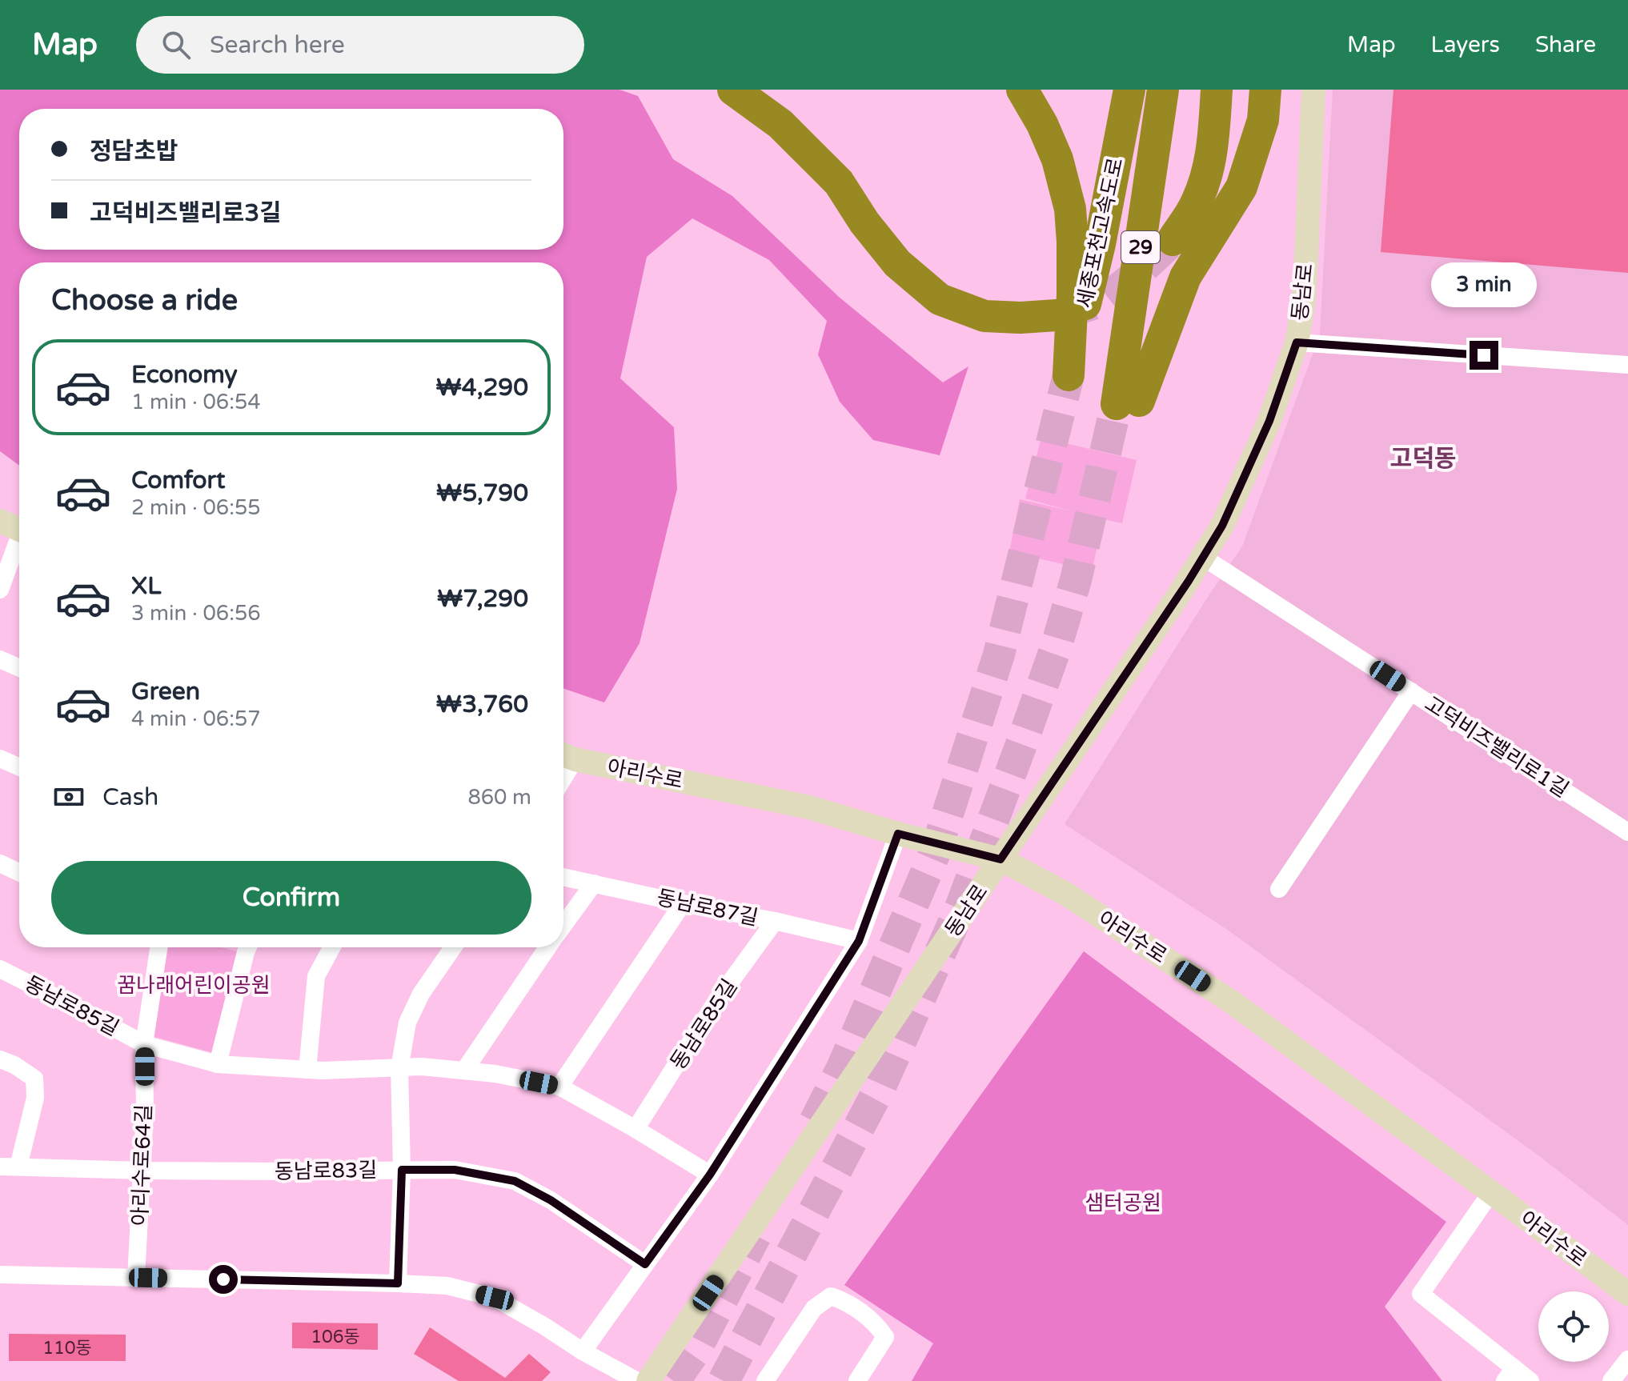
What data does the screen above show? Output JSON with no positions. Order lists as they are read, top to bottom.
{
  "streets": {
    "highway": ["세종포천고속도로", "29"],
    "main road": ["동남로", "아리수로"],
    "street": [
      "고덕비즈밸리로1길",
      "동남로87길",
      "동남로85길",
      "아리수로64길",
      "동남로83길"
    ]
  },
  "crossings": [
    ["동남로", "고덕비즈밸리로1길"],
    ["동남로", "아리수로"],
    ["동남로87길", "동남로85길"],
    ["동남로85길", "아리수로64길"],
    ["아리수로64길", "동남로83길"]
  ],
  "districts": ["고덕동"],
  "parks": ["꿈나래어린이공원", "샘터공원"],
  "house_numbers": ["106동", "110동"],
  "page": {
    "header": "Map",
    "search": "Search here",
    "nav": ["Map", "Layers", "Share"],
    "banner": ["정담초밥", "고덕비즈밸리로3길"],
    "bubble": "3 min",
    "heading": "Choose a ride",
    "list": [
      {
        "name": "Economy",
        "note": "1 min · 06:54",
        "value": "₩4,290"
      },
      {
        "name": "Comfort",
        "note": "2 min · 06:55",
        "value": "₩5,790"
      },
      {
        "name": "XL",
        "note": "3 min · 06:56",
        "value": "₩7,290"
      },
      {
        "name": "Green",
        "note": "4 min · 06:57",
        "value": "₩3,760"
      }
    ],
    "pay": ["Cash", "860 m"],
    "buttons": "Confirm"
  }
}
